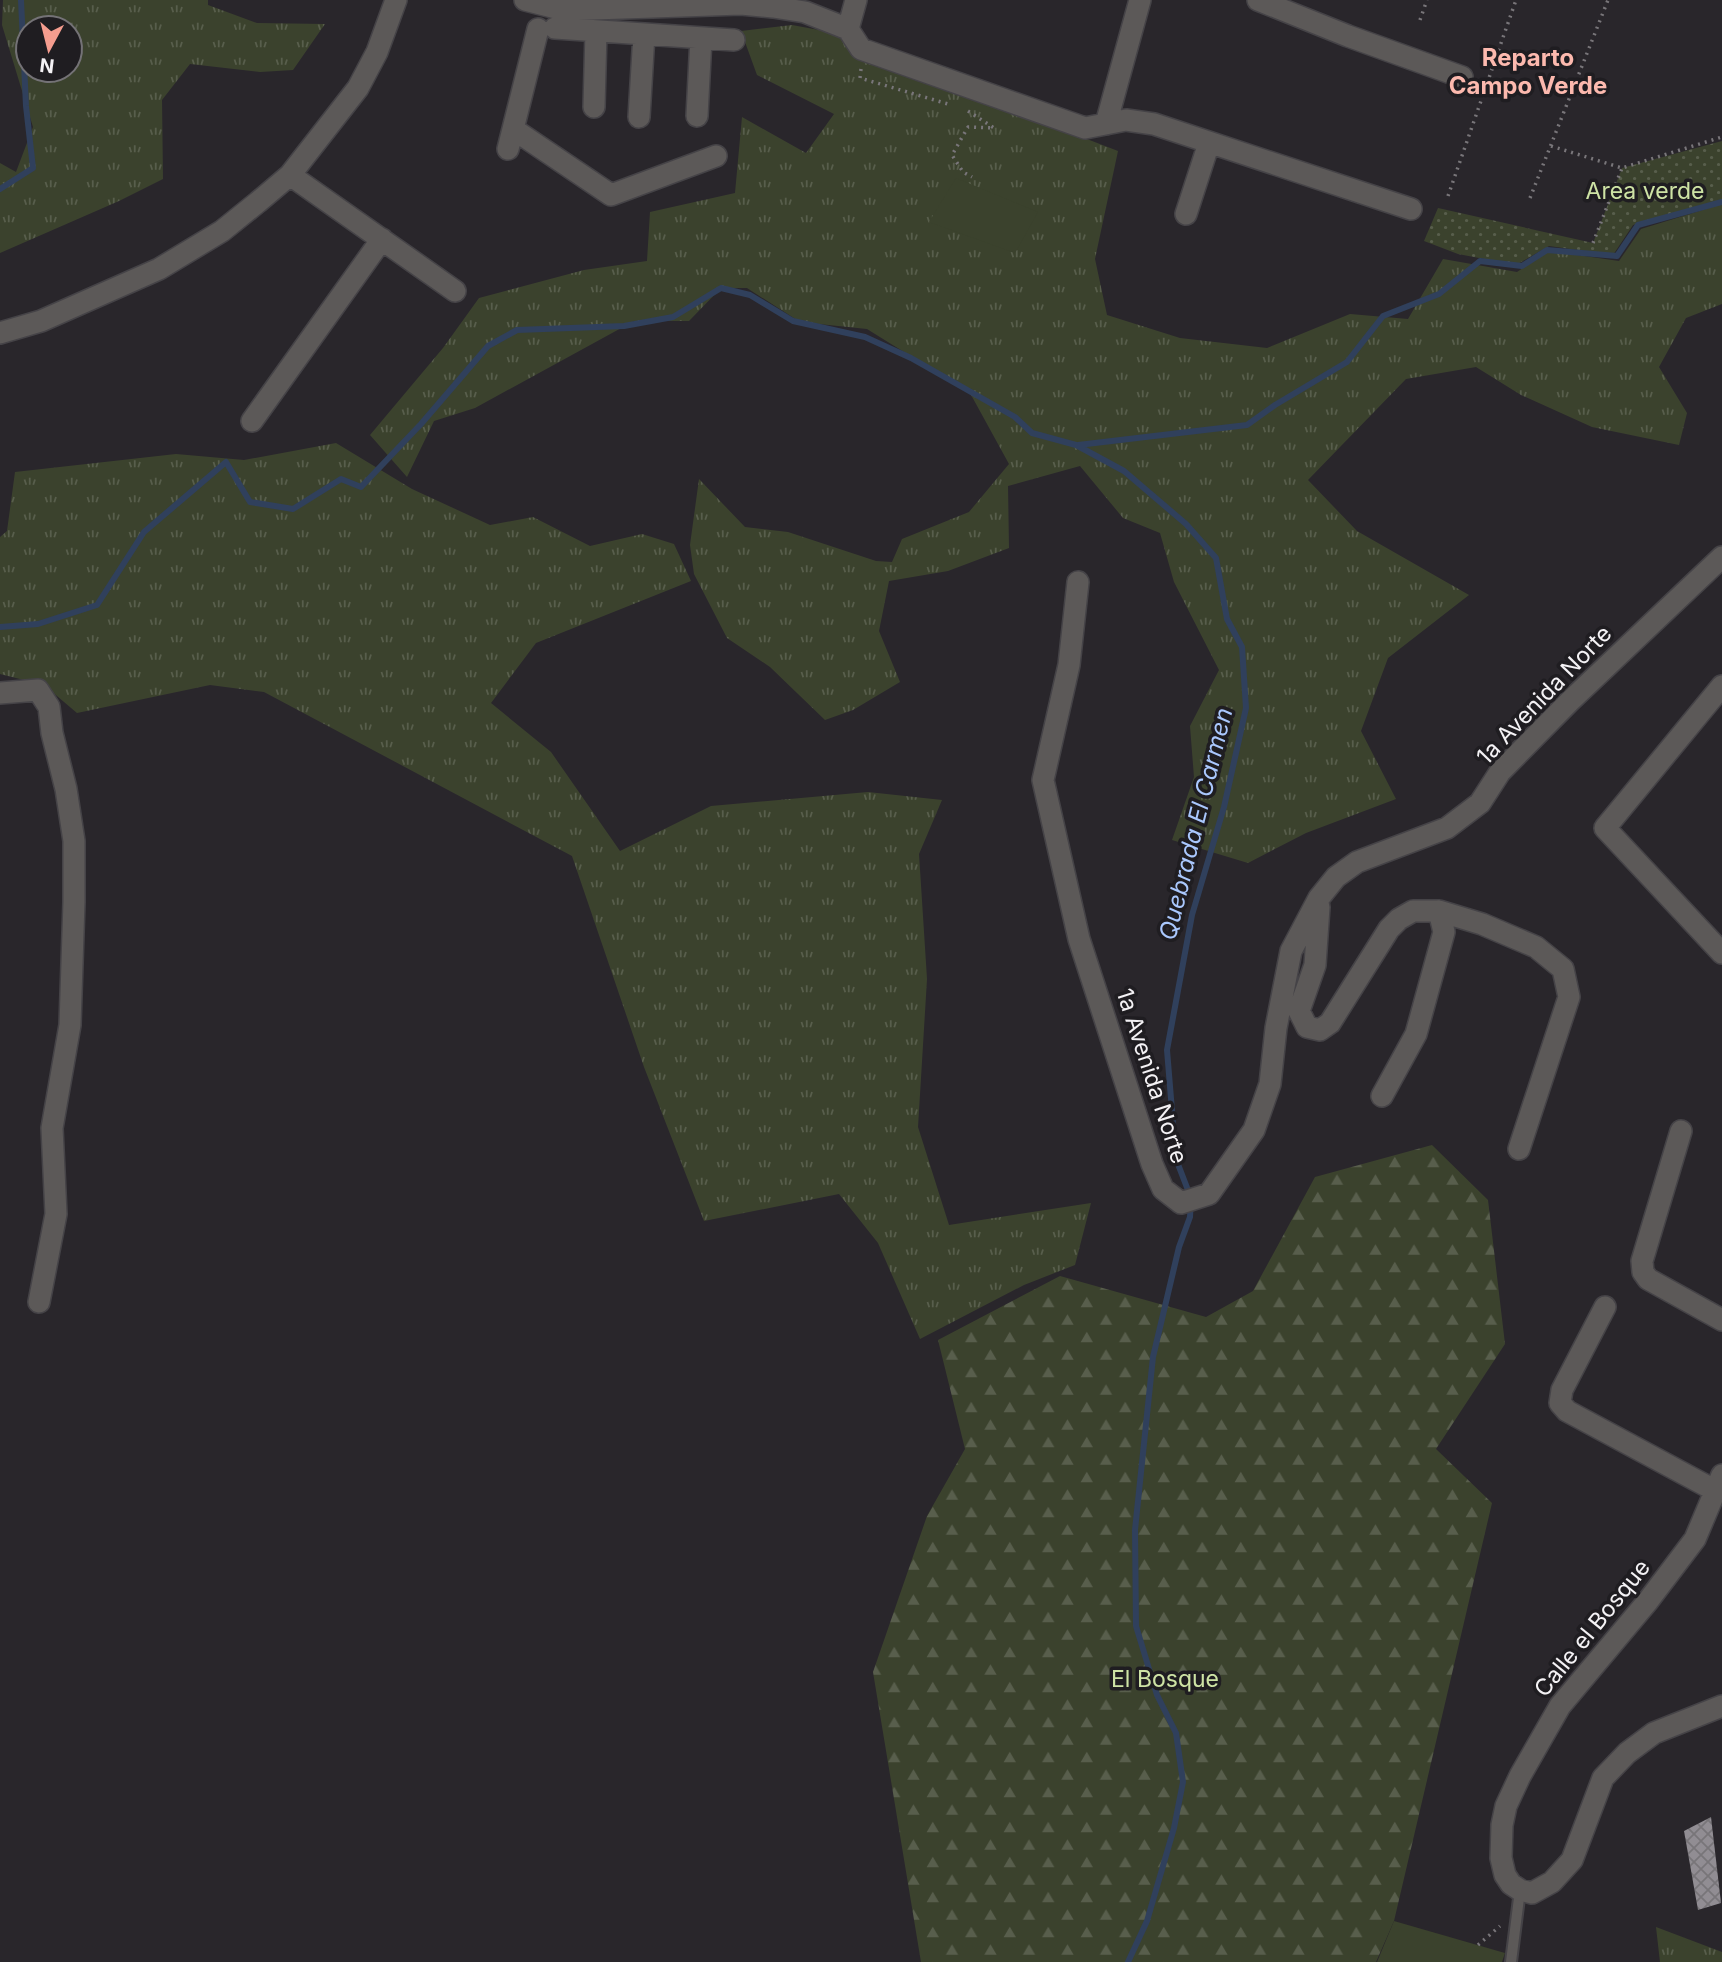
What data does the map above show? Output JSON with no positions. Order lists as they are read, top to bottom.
{
  "streets": {
    "street": ["1a Avenida Norte", "Calle el Bosque"]
  },
  "districts": ["Reparto Campo Verde"],
  "water": ["Quebrada El Carmen"],
  "parks": ["Area verde", "El Bosque"],
  "north": "bottom"
}
